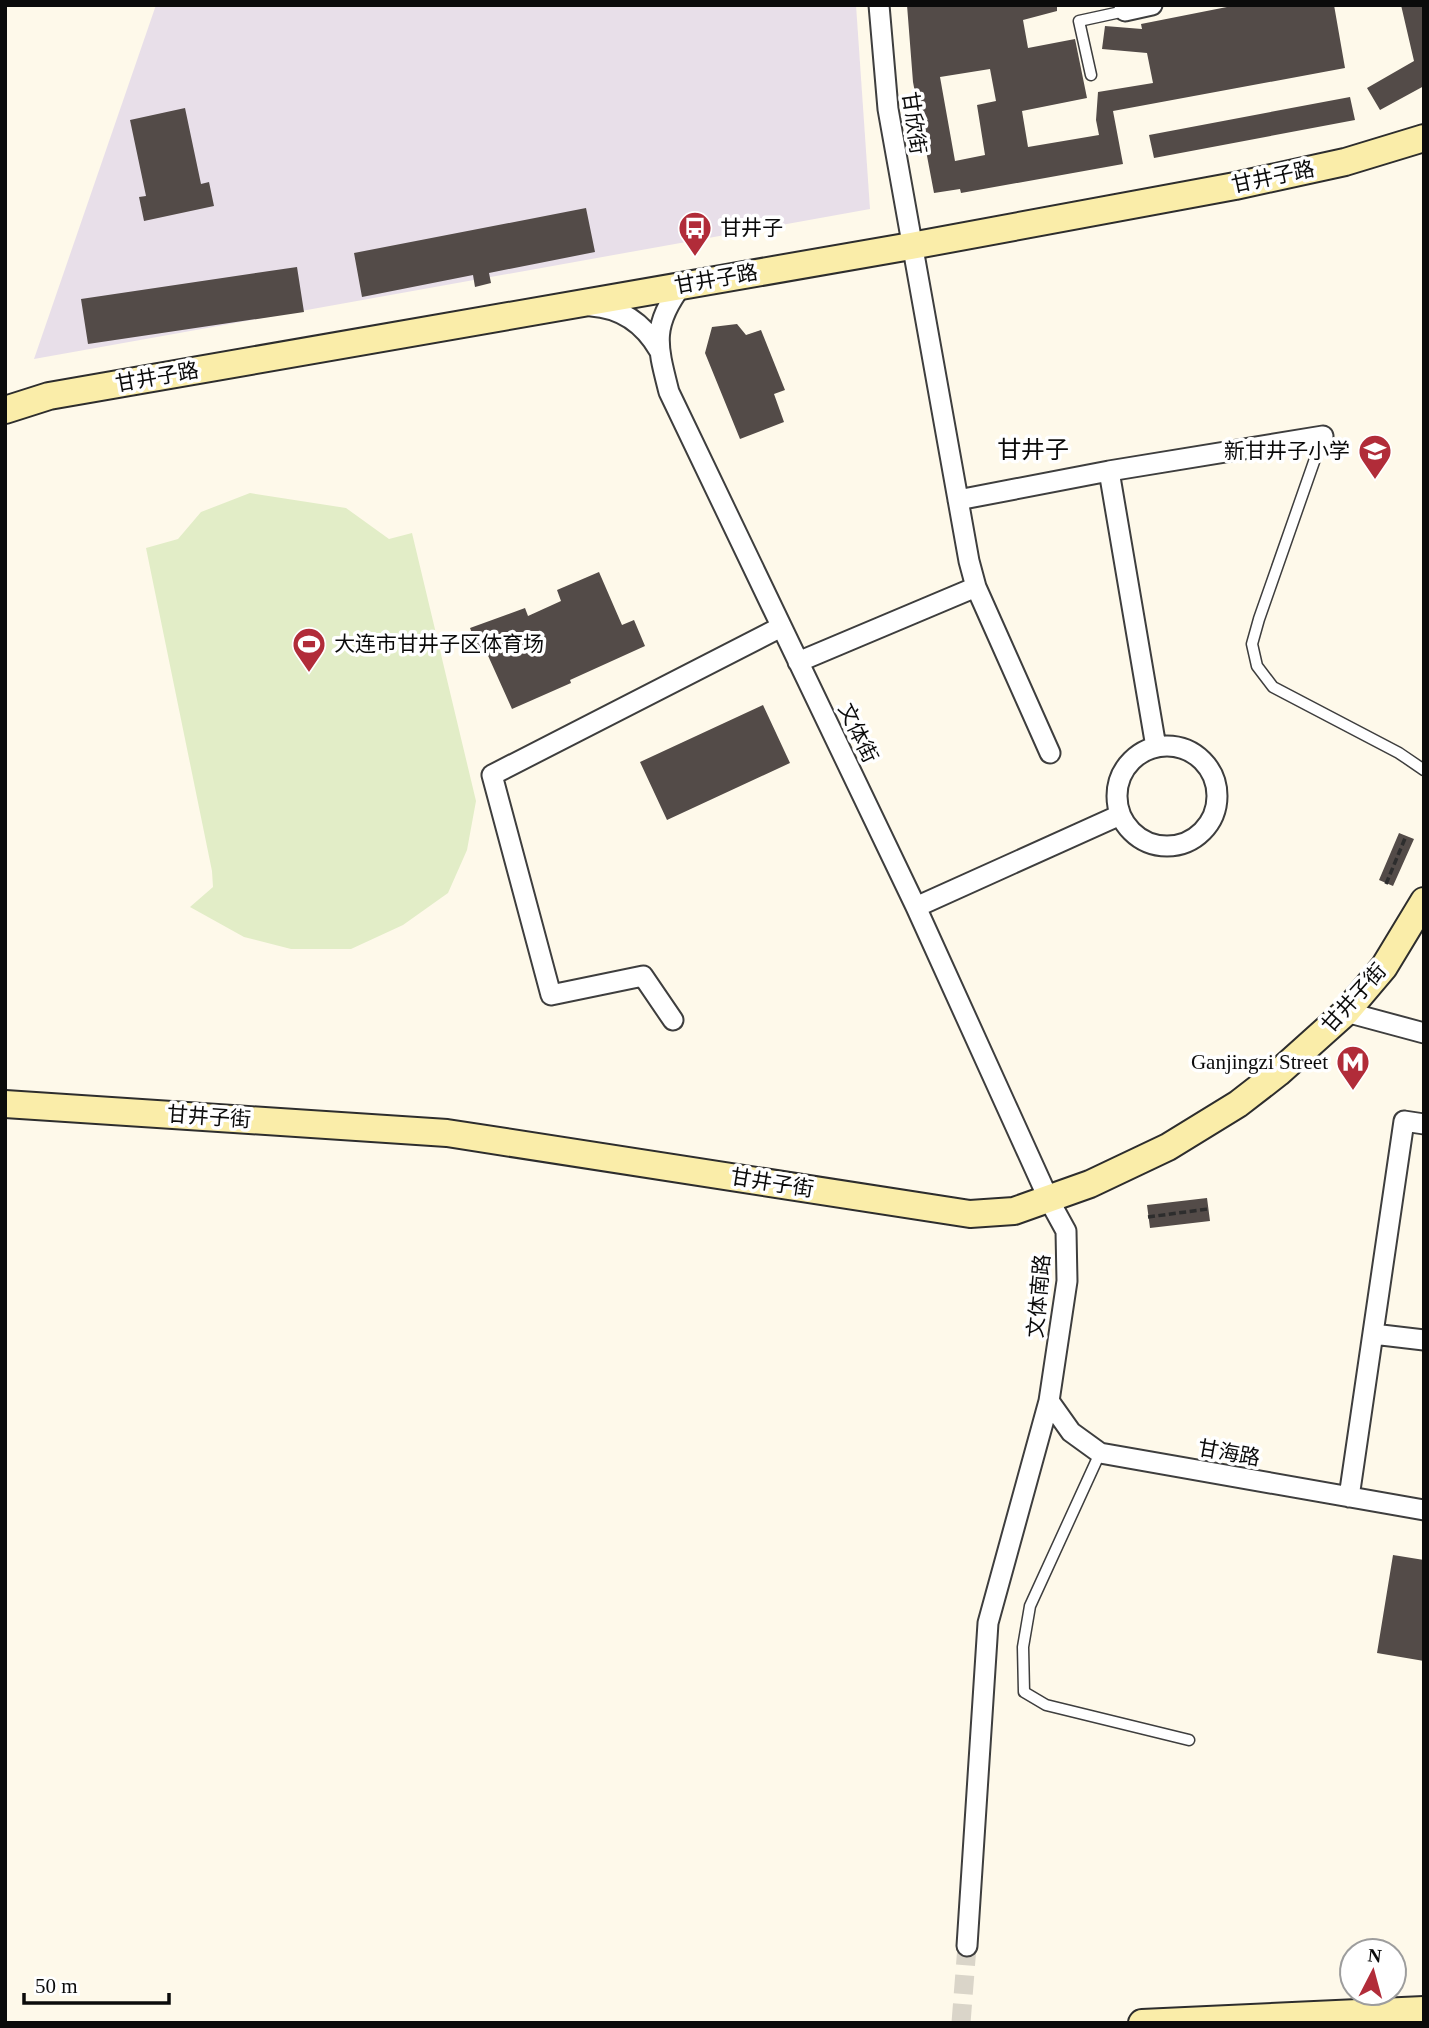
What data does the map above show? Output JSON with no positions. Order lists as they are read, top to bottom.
{
  "streets": {
    "street": [
      "甘欣街",
      "甘井子路",
      "文体街",
      "甘井子街",
      "文体南路",
      "甘海路"
    ]
  },
  "crossings": [
    ["甘欣街", "甘井子路"],
    ["甘井子路", "文体街"],
    ["文体街", "甘井子街"],
    ["文体街", "文体南路"],
    ["甘井子街", "文体南路"],
    ["文体南路", "甘海路"]
  ],
  "districts": ["甘井子"],
  "places": {
    "bus stop": ["甘井子"],
    "school or university": ["新甘井子小学"],
    "sports": ["大连市甘井子区体育场"],
    "metro station": ["Ganjingzi Street"]
  },
  "scale_bar": "50 m",
  "north": "top"
}
